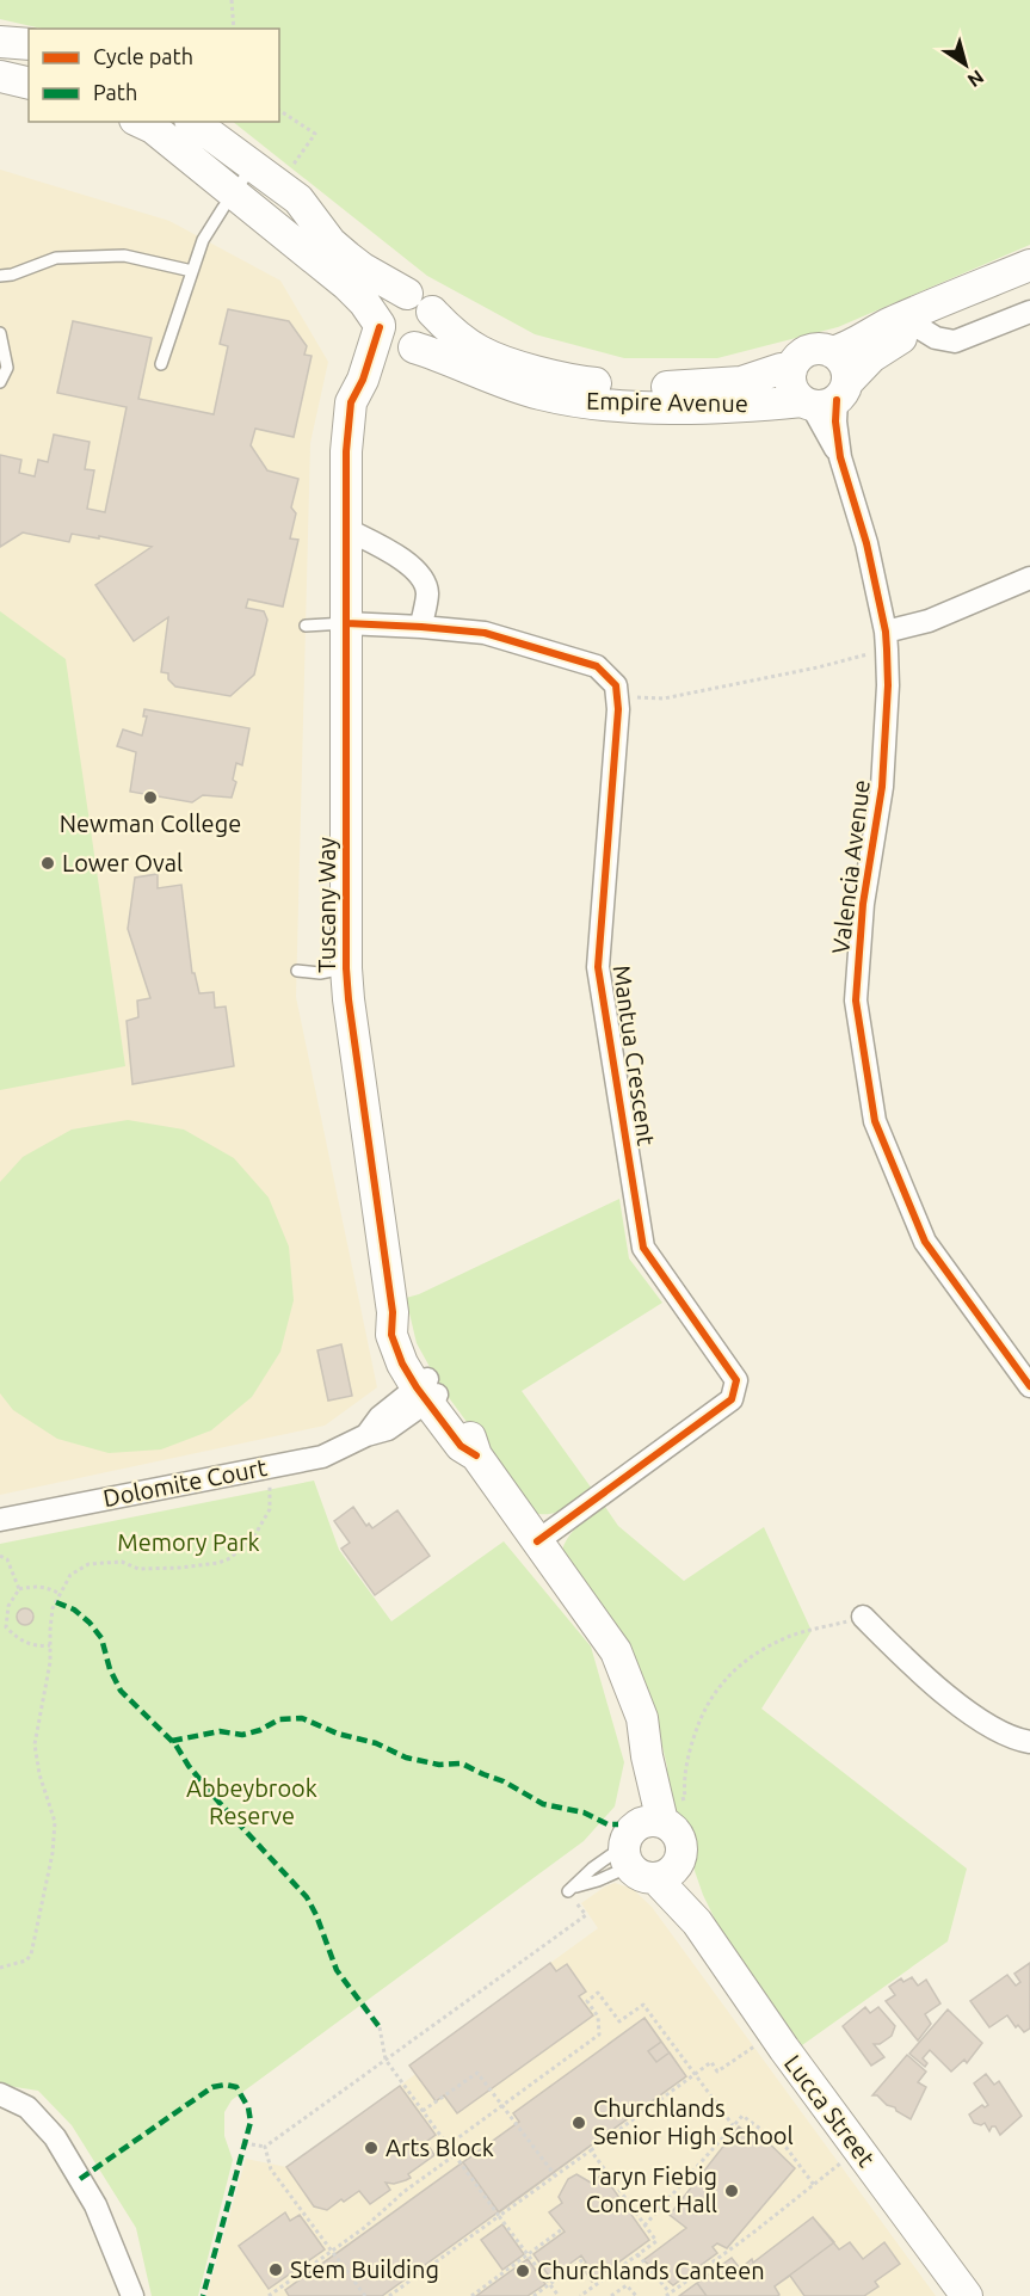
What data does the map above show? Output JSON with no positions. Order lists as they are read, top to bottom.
{
  "streets": {
    "main road": ["Empire Avenue", "Tuscany Way", "Lucca Street"],
    "street": ["Valencia Avenue", "Mantua Crescent", "Dolomite Court"]
  },
  "crossings": [
    ["Empire Avenue", "Valencia Avenue"],
    ["Empire Avenue", "Tuscany Way"],
    ["Tuscany Way", "Mantua Crescent"],
    ["Tuscany Way", "Dolomite Court"],
    ["Tuscany Way", "Lucca Street"]
  ],
  "parks": ["Memory Park", "Abbeybrook Reserve"],
  "places": [
    "Newman College",
    "Lower Oval",
    "Churchlands Senior High School",
    "Arts Block",
    "Taryn Fiebig Concert Hall",
    "Stem Building",
    "Churchlands Canteen"
  ],
  "legend": ["Cycle path", "Path"],
  "north": "bottom right"
}
